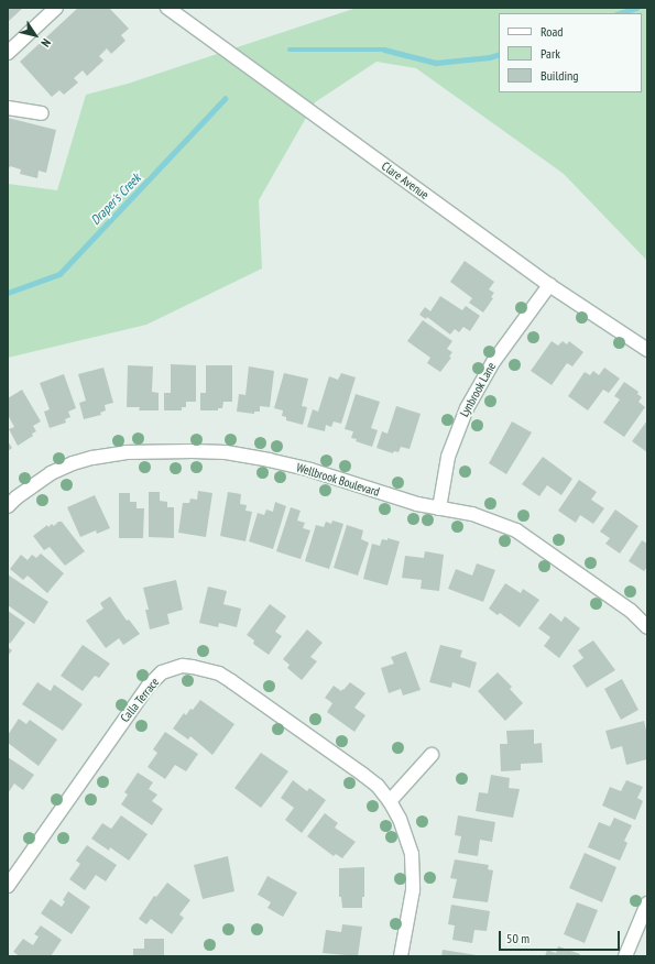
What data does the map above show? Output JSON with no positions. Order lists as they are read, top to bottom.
{
  "streets": {
    "street": [
      "Clare Avenue",
      "Lynbrook Lane",
      "Wellbrook Boulevard",
      "Calla Terrace"
    ]
  },
  "crossings": [
    ["Clare Avenue", "Lynbrook Lane"],
    ["Lynbrook Lane", "Wellbrook Boulevard"]
  ],
  "water": ["Draper's Creek"],
  "legend": ["Road", "Park", "Building"],
  "scale_bar": "50 m",
  "north": "bottom right"
}
